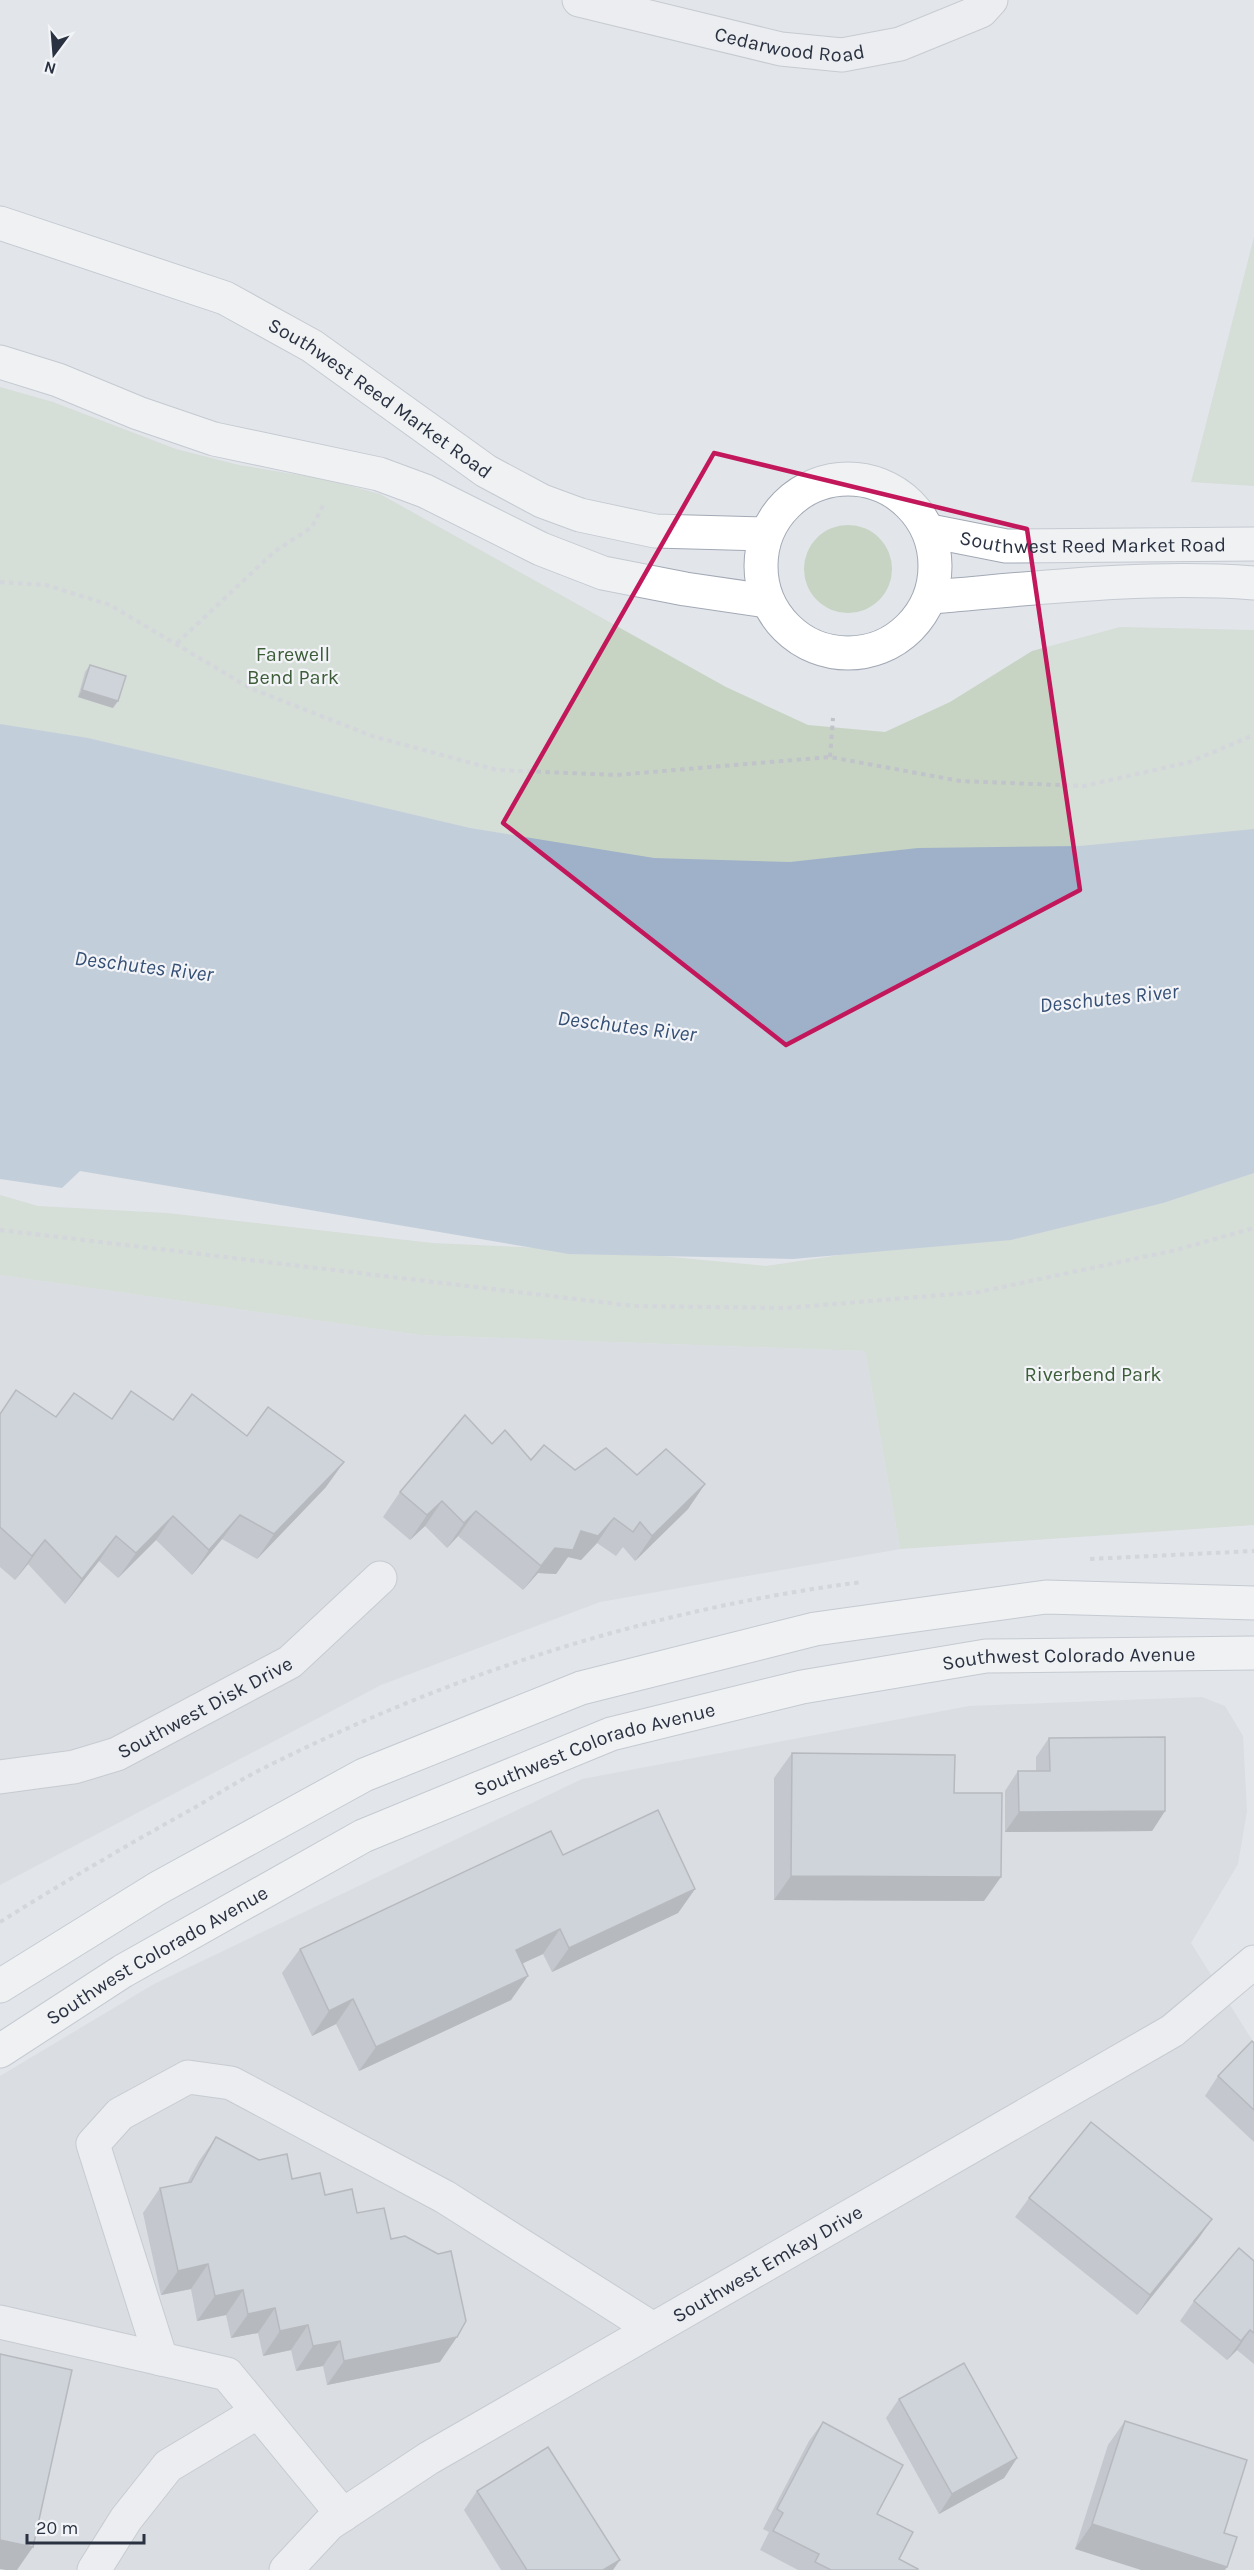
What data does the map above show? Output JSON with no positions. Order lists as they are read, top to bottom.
{
  "streets": {
    "main road": ["Southwest Reed Market Road", "Southwest Colorado Avenue"],
    "street": ["Cedarwood Road", "Southwest Disk Drive", "Southwest Emkay Drive"]
  },
  "water": ["Deschutes River"],
  "parks": ["Farewell Bend Park", "Riverbend Park"],
  "scale_bar": "20 m",
  "north": "bottom"
}
